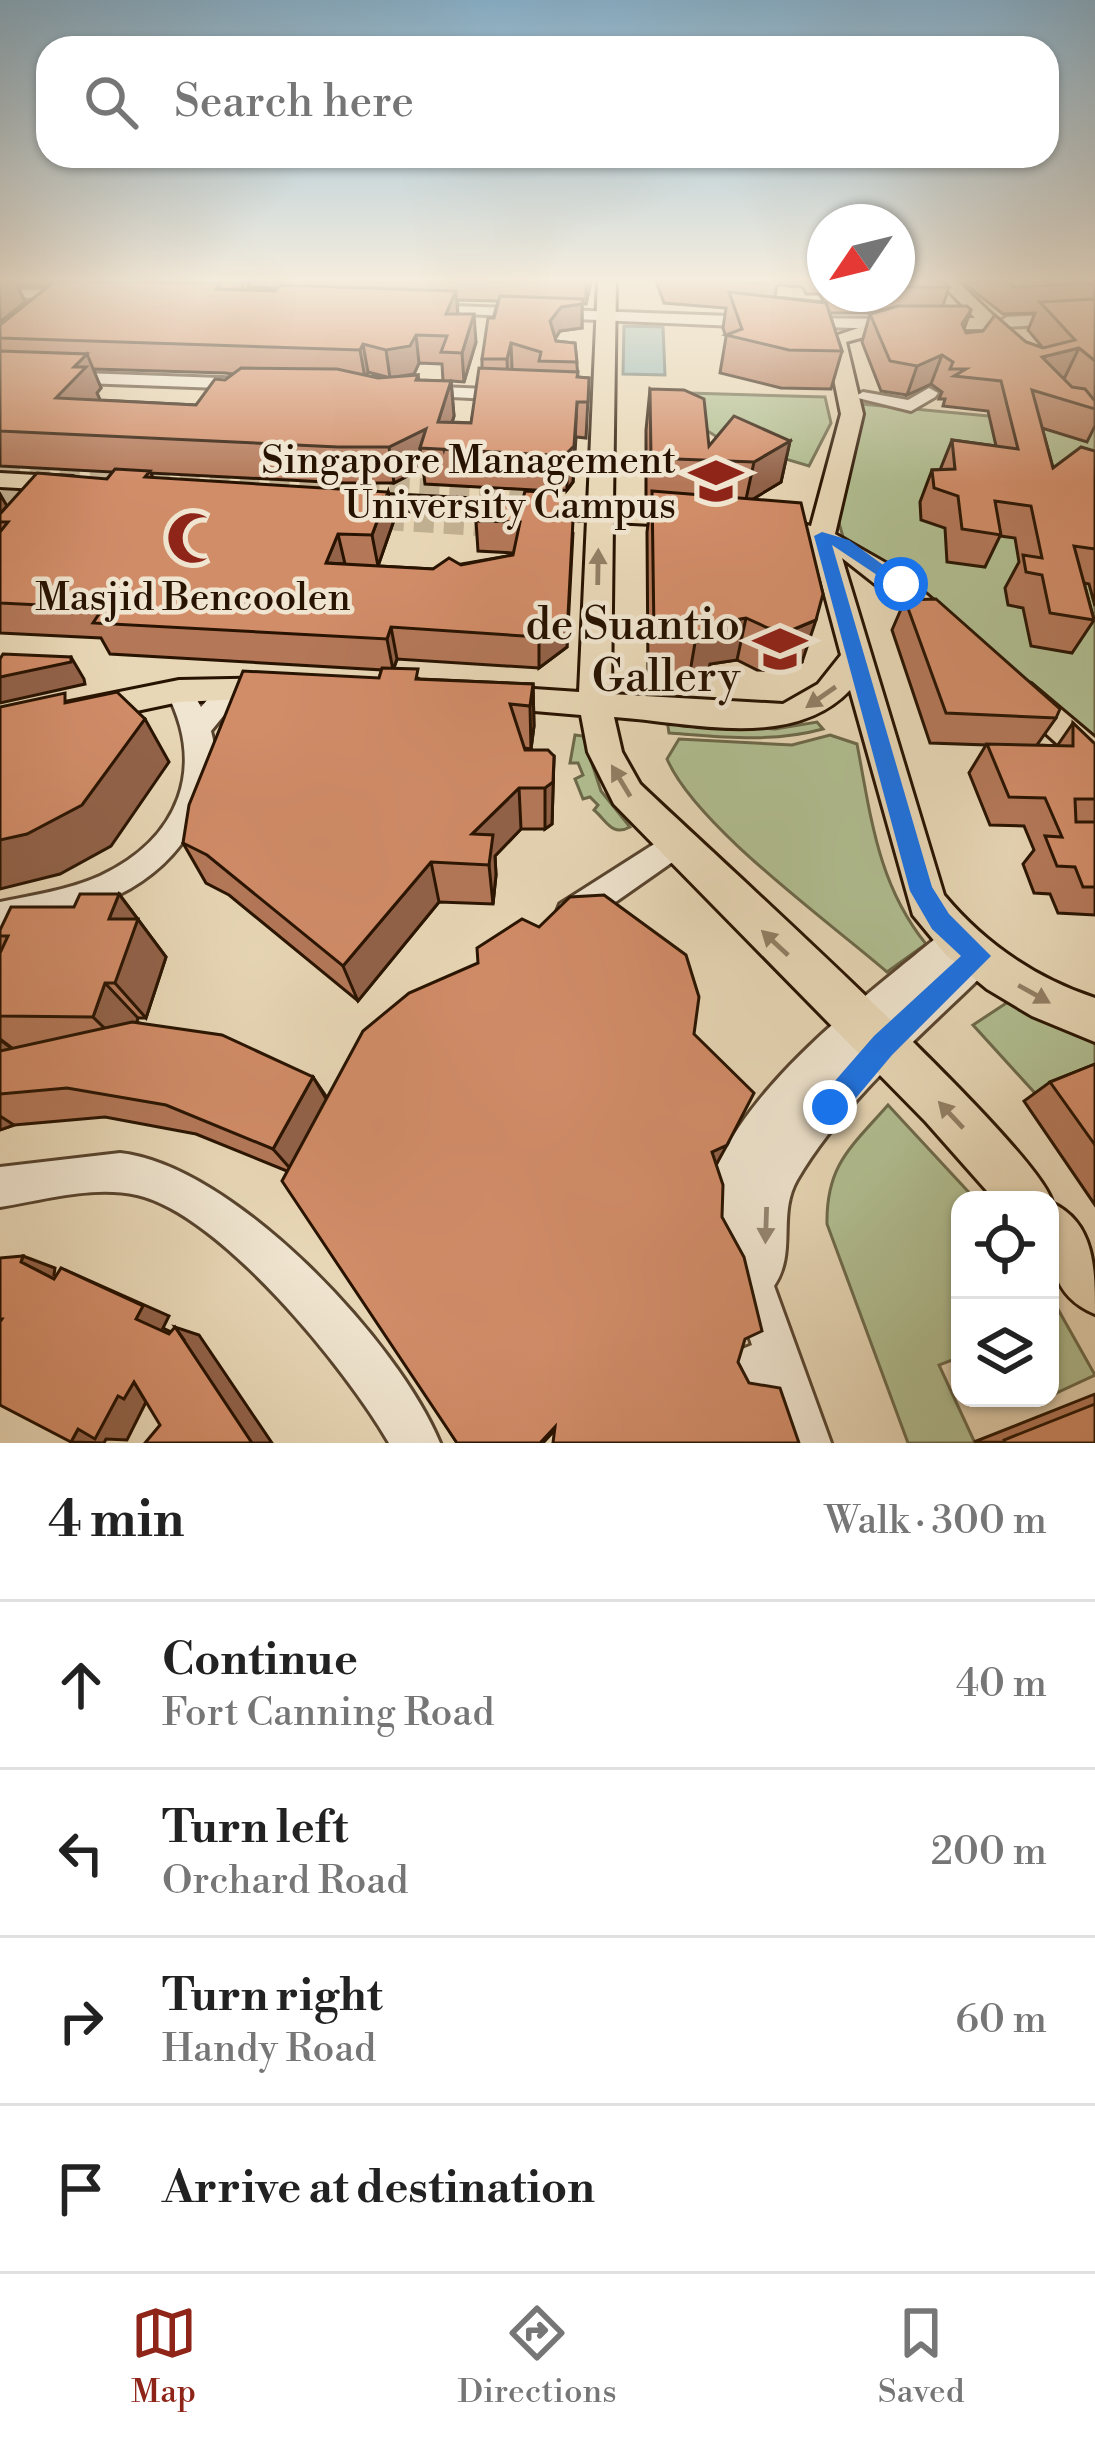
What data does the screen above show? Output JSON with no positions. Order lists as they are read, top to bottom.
{
  "places": {
    "school or university": ["Singapore Management University Campus", "de Suantio Gallery"],
    "mosque": ["Masjid Bencoolen"]
  },
  "north": "bottom left",
  "page": {
    "search": "Search here",
    "heading": ["4 min", "Walk · 300 m"],
    "list": [
      ["Continue", "Fort Canning Road", "40 m"],
      ["Turn left", "Orchard Road", "200 m"],
      ["Turn right", "Handy Road", "60 m"],
      "Arrive at destination"
    ],
    "nav": ["Map", "Directions", "Saved"]
  }
}
